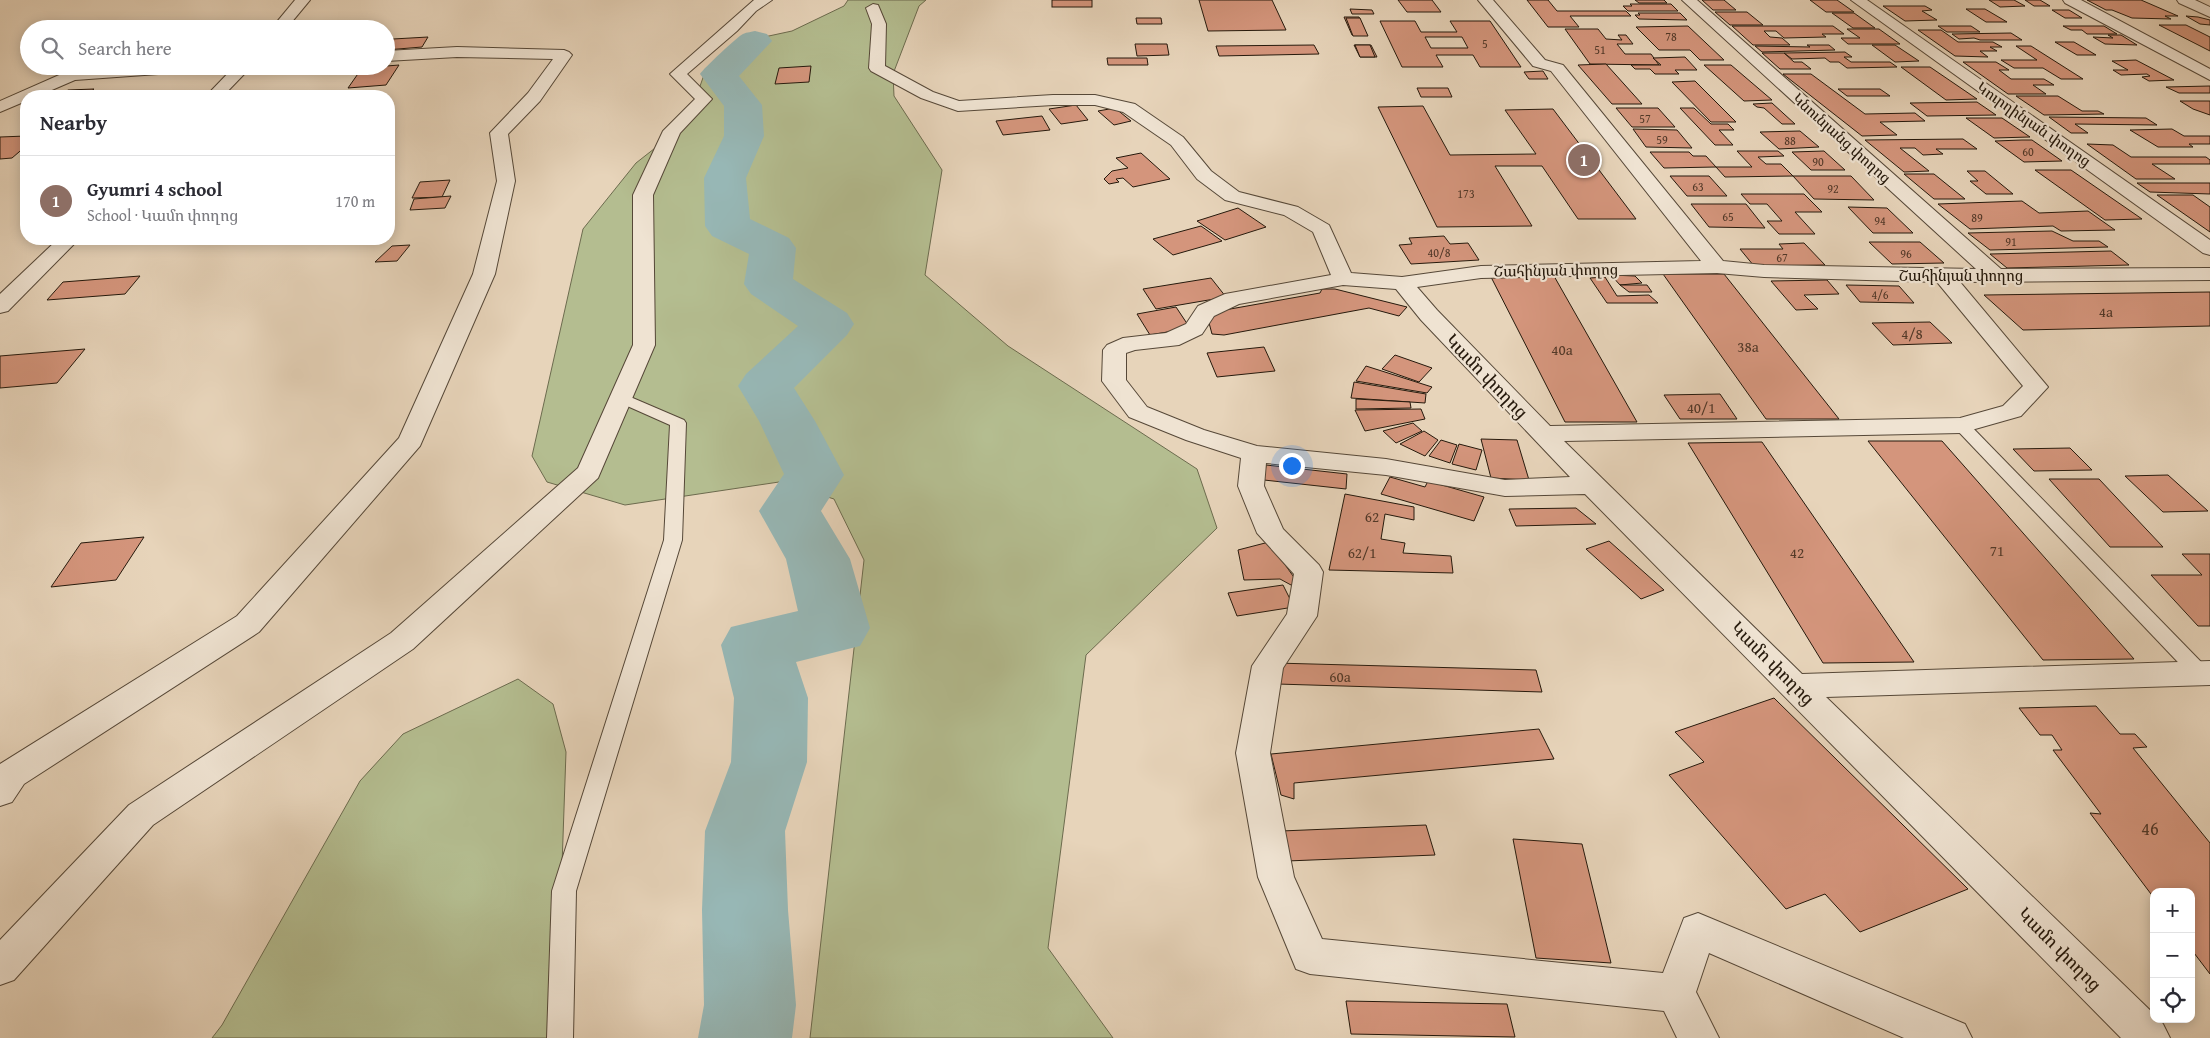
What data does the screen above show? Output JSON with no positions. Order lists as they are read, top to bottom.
{
  "streets": {
    "street": [
      "Կուրղինյան փողոց",
      "Կնունյանց փողոց",
      "Շահինյան փողոց",
      "Կամո փողոց"
    ]
  },
  "crossings": [
    ["Կնունյանց փողոց", "Շահինյան փողոց"],
    ["Շահինյան փողոց", "Կամո փողոց"]
  ],
  "house_numbers": [
    "78",
    "5",
    "51",
    "57",
    "59",
    "88",
    "60",
    "90",
    "63",
    "92",
    "173",
    "65",
    "89",
    "94",
    "91",
    "40/8",
    "96",
    "67",
    "4/6",
    "4a",
    "4/8",
    "38a",
    "40a",
    "40/1",
    "62",
    "71",
    "62/1",
    "42",
    "60a",
    "46"
  ],
  "page": {
    "search": "Search here",
    "heading": "Nearby",
    "pins": "1",
    "list": [
      {
        "mark": "1",
        "name": "Gyumri 4 school",
        "note": "School · Կամո փողոց",
        "value": "170 m"
      }
    ],
    "map_buttons": ["+", "−"]
  }
}
